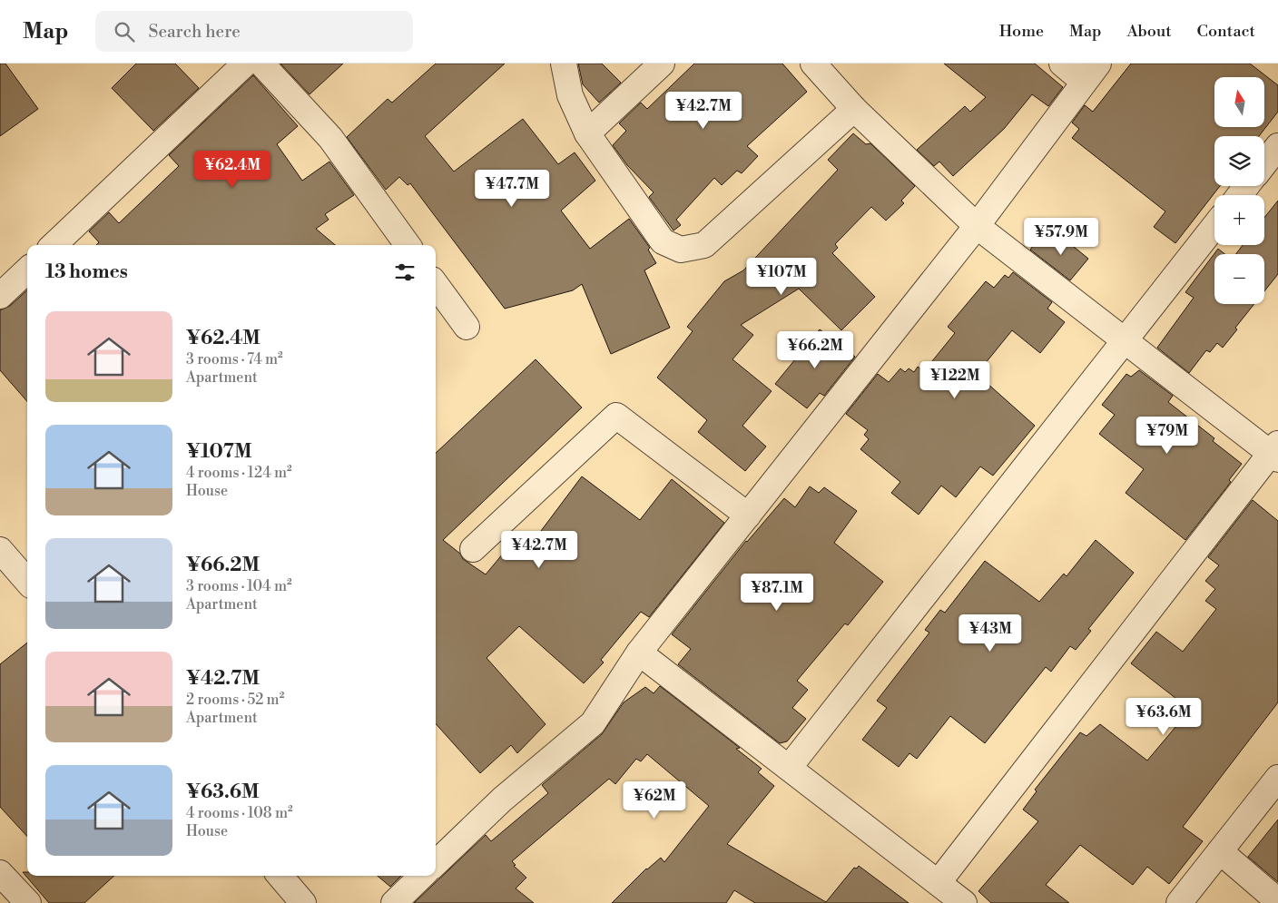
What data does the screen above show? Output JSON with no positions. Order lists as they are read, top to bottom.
{
  "north": "top",
  "page": {
    "header": "Map",
    "search": "Search here",
    "nav": [
      "Home",
      "Map",
      "About",
      "Contact"
    ],
    "map_buttons": ["+", "−"],
    "price": [
      "¥42.7M",
      "¥62.4M",
      "¥47.7M",
      "¥57.9M",
      "¥107M",
      "¥66.2M",
      "¥122M",
      "¥79M",
      "¥42.7M",
      "¥87.1M",
      "¥43M",
      "¥63.6M",
      "¥62M"
    ],
    "heading": "13 homes",
    "list": [
      {
        "name": "¥62.4M",
        "note": "3 rooms · 74 m² · Apartment"
      },
      {
        "name": "¥107M",
        "note": "4 rooms · 124 m² · House"
      },
      {
        "name": "¥66.2M",
        "note": "3 rooms · 104 m² · Apartment"
      },
      {
        "name": "¥42.7M",
        "note": "2 rooms · 52 m² · Apartment"
      },
      {
        "name": "¥63.6M",
        "note": "4 rooms · 108 m² · House"
      }
    ]
  }
}
